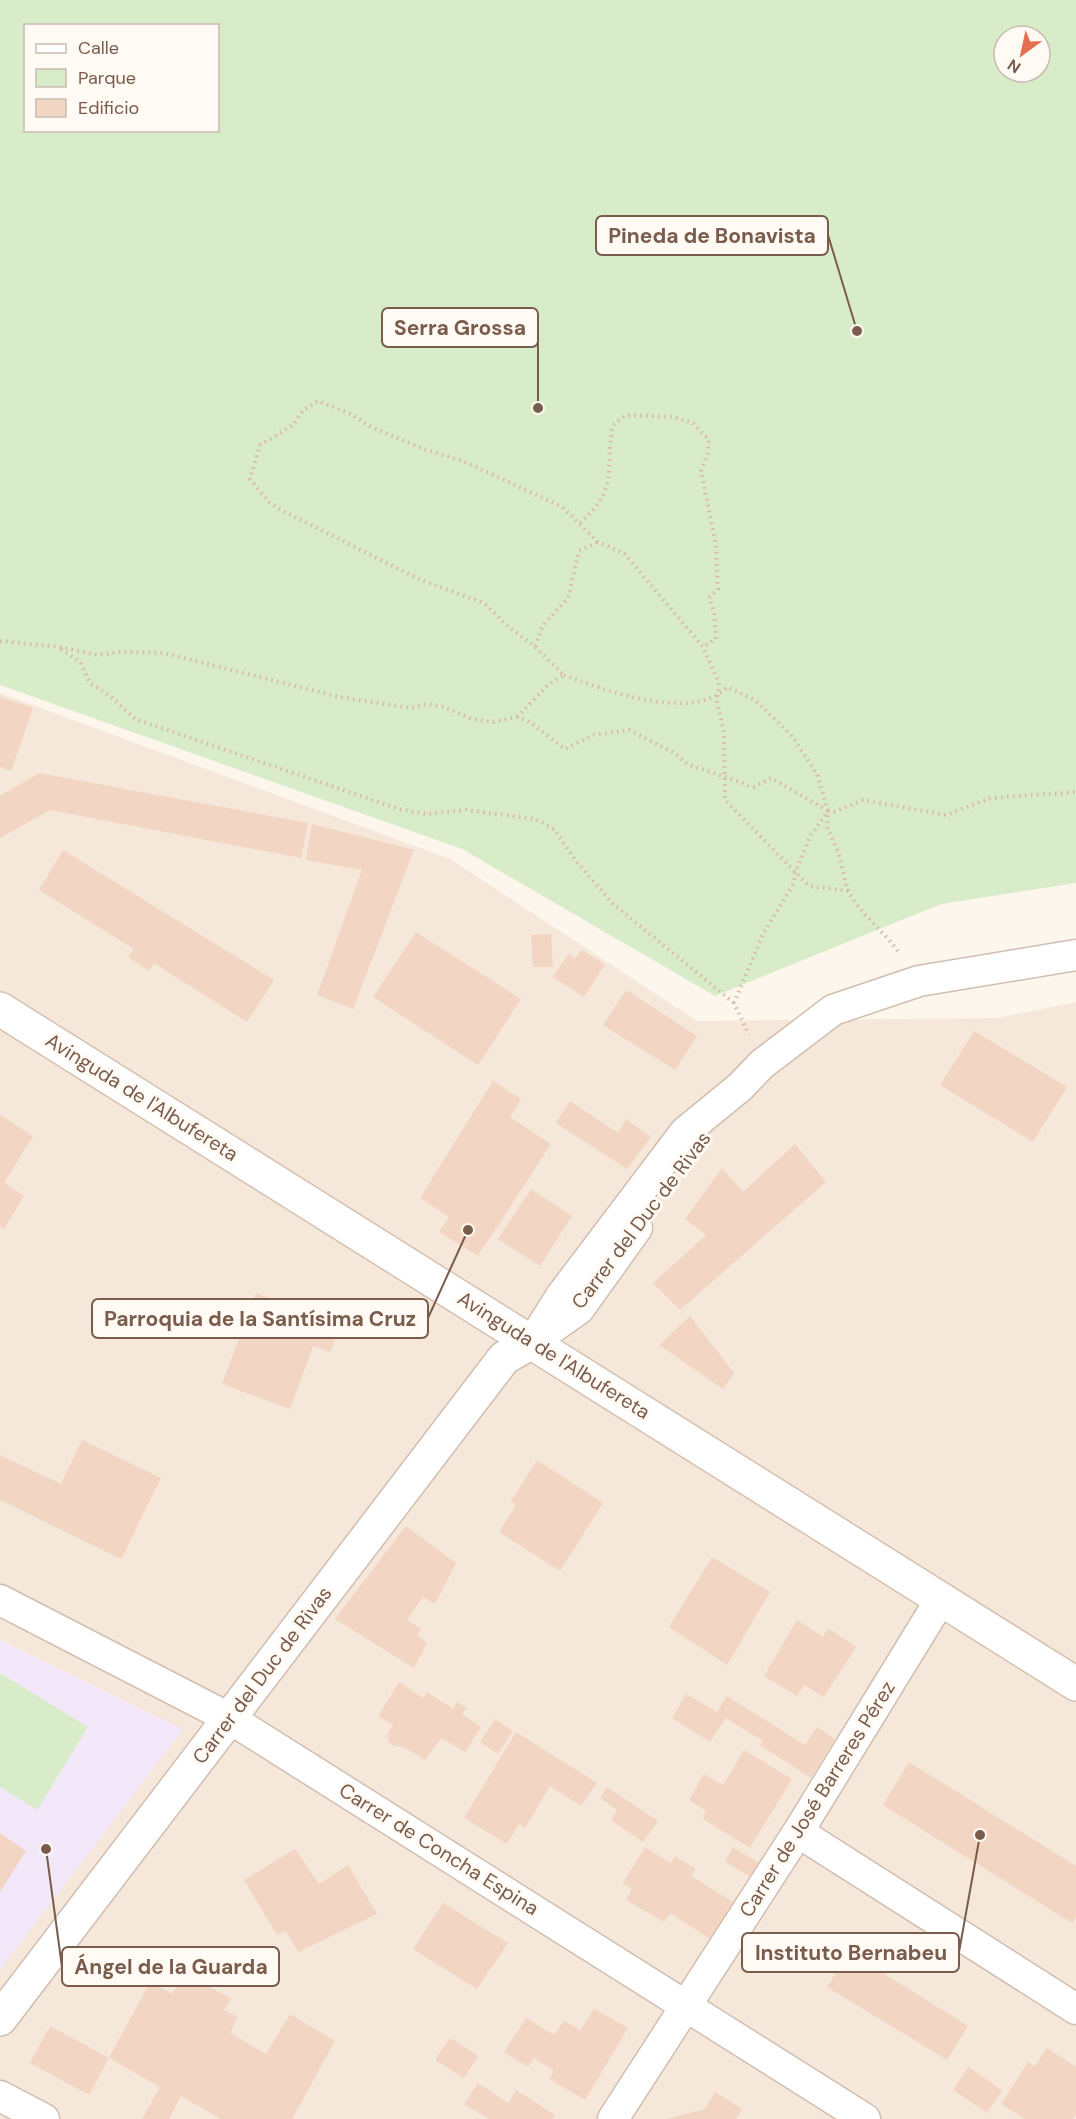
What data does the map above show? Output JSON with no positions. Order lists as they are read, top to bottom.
{
  "streets": {
    "main road": ["Avinguda de l'Albufereta", "Carrer del Duc de Rivas"],
    "street": ["Carrer de José Barreres Pérez", "Carrer de Concha Espina"]
  },
  "crossings": [
    ["Avinguda de l'Albufereta", "Carrer del Duc de Rivas"],
    ["Avinguda de l'Albufereta", "Carrer de José Barreres Pérez"],
    ["Carrer del Duc de Rivas", "Carrer de Concha Espina"],
    ["Carrer de José Barreres Pérez", "Carrer de Concha Espina"]
  ],
  "places": [
    "Pineda de Bonavista",
    "Serra Grossa",
    "Parroquia de la Santísima Cruz",
    "Instituto Bernabeu",
    "Ángel de la Guarda"
  ],
  "legend": ["Calle", "Parque", "Edificio"],
  "north": "bottom left"
}
